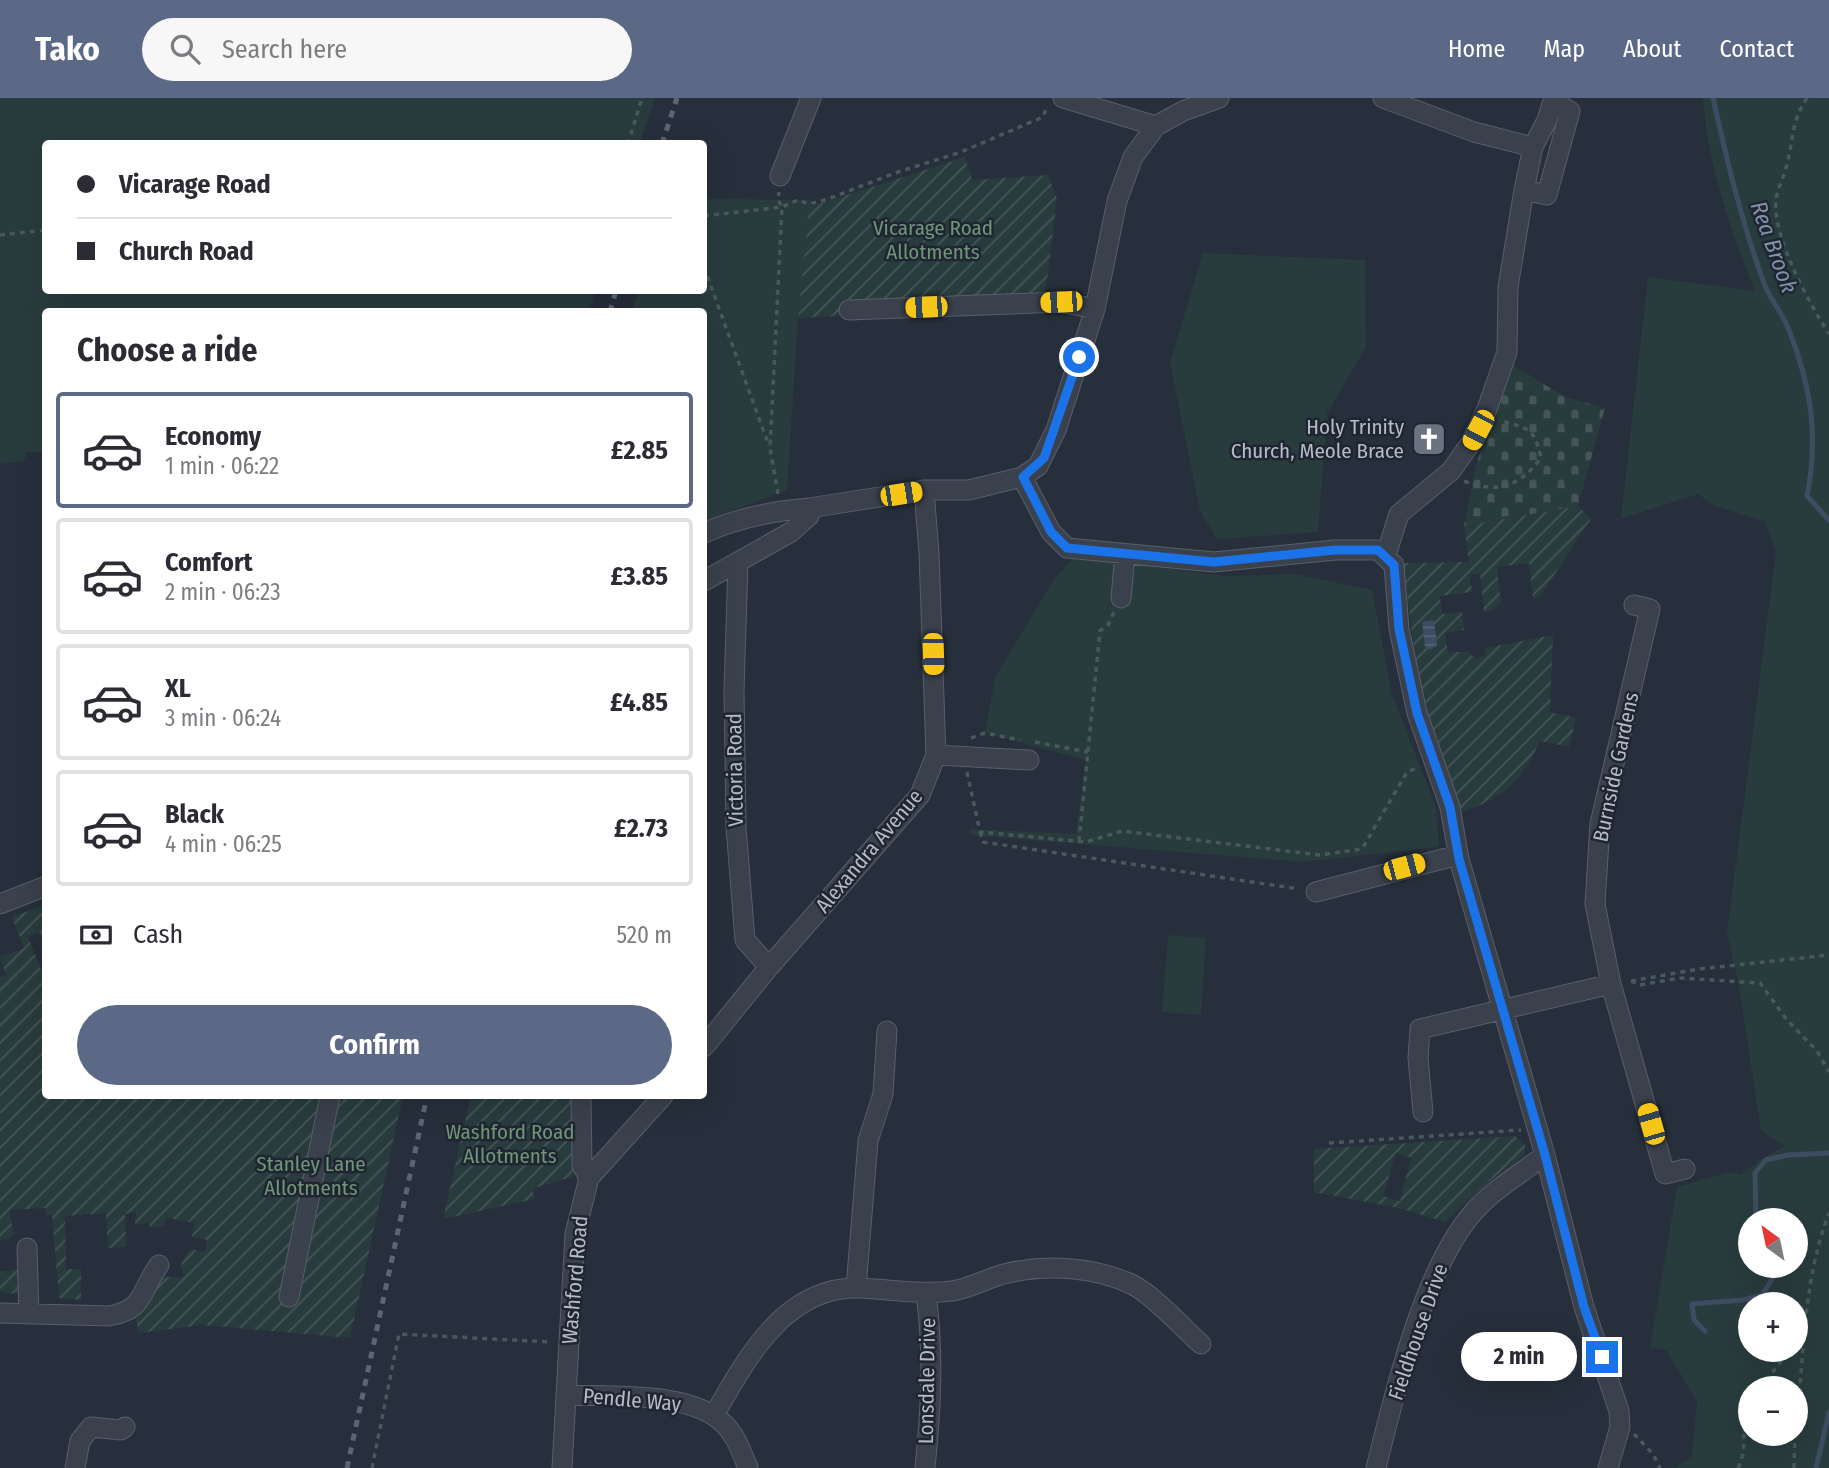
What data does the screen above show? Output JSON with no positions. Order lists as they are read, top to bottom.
{
  "streets": {
    "street": [
      "Burnside Gardens",
      "Victoria Road",
      "Alexandra Avenue",
      "Washford Road",
      "Fieldhouse Drive",
      "Lonsdale Drive",
      "Pendle Way"
    ]
  },
  "crossings": [
    ["Victoria Road", "Alexandra Avenue"],
    ["Washford Road", "Pendle Way"]
  ],
  "water": ["Rea Brook"],
  "parks": ["Vicarage Road Allotments", "Washford Road Allotments", "Stanley Lane Allotments"],
  "places": {
    "church": ["Holy Trinity Church, Meole Brace"]
  },
  "north": "top left",
  "page": {
    "header": "Tako",
    "search": "Search here",
    "nav": [
      "Home",
      "Map",
      "About",
      "Contact"
    ],
    "banner": ["Vicarage Road", "Church Road"],
    "heading": "Choose a ride",
    "list": [
      {
        "name": "Economy",
        "note": "1 min · 06:22",
        "value": "£2.85"
      },
      {
        "name": "Comfort",
        "note": "2 min · 06:23",
        "value": "£3.85"
      },
      {
        "name": "XL",
        "note": "3 min · 06:24",
        "value": "£4.85"
      },
      {
        "name": "Black",
        "note": "4 min · 06:25",
        "value": "£2.73"
      }
    ],
    "pay": ["Cash", "520 m"],
    "buttons": "Confirm",
    "map_buttons": ["+", "−"],
    "bubble": "2 min"
  }
}
